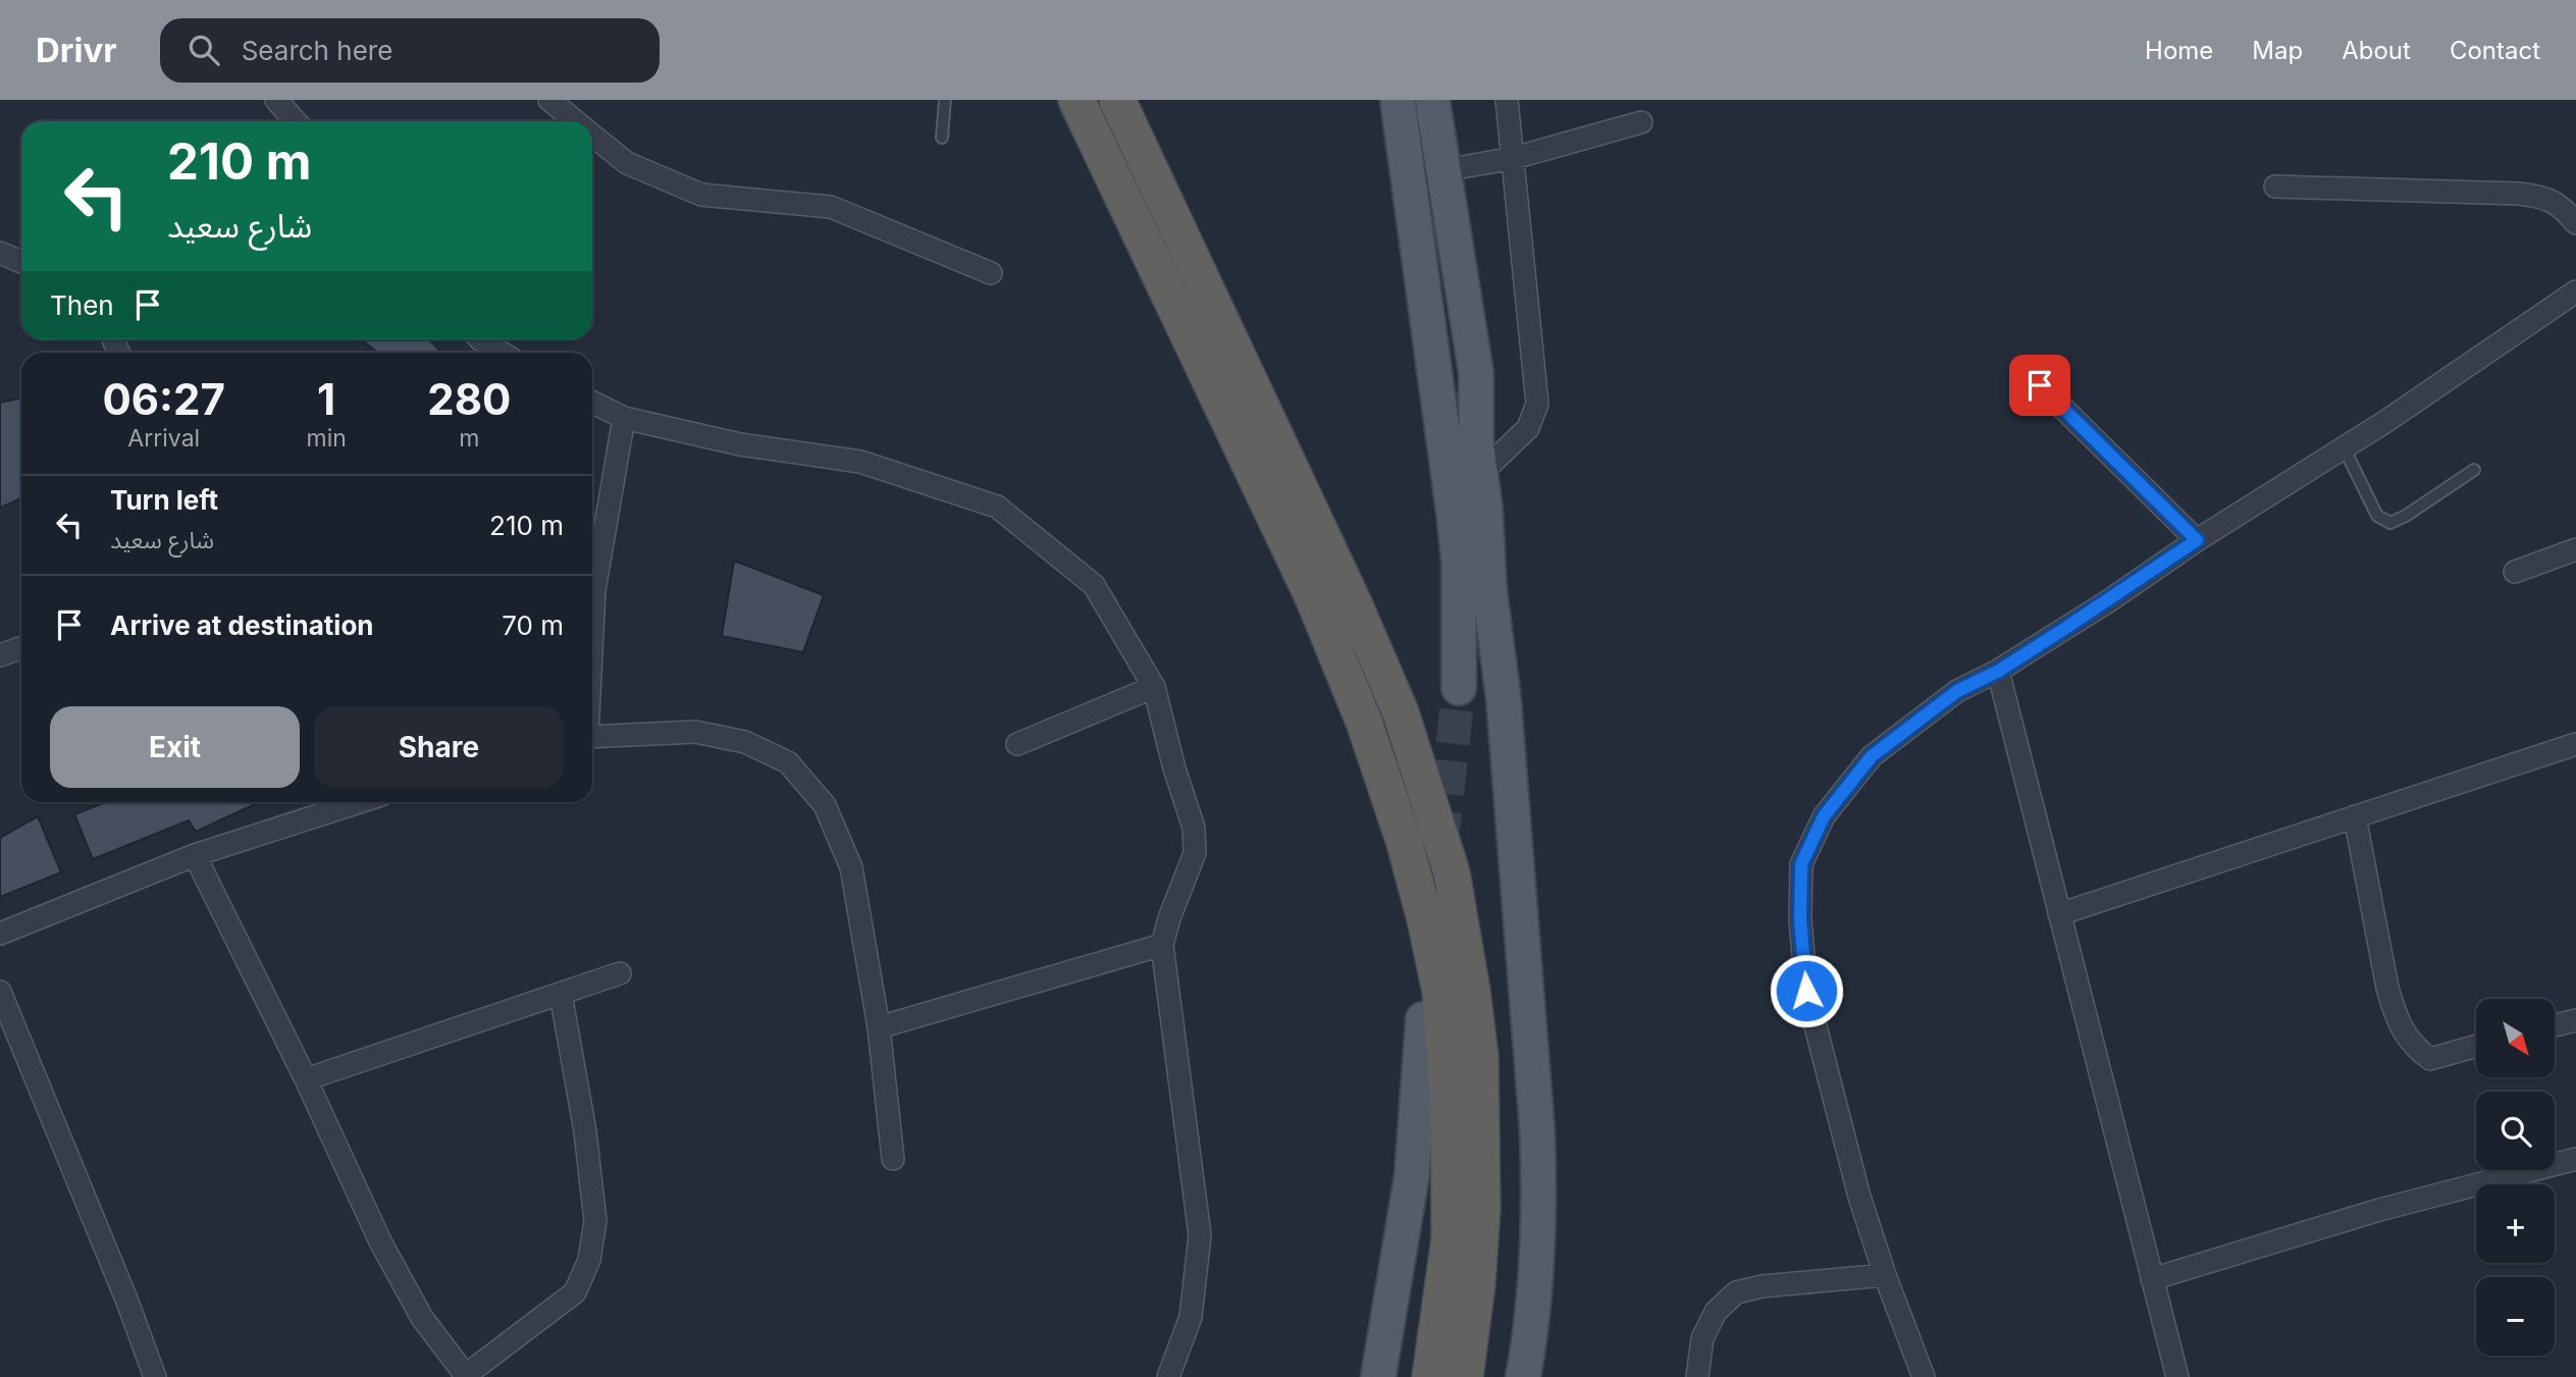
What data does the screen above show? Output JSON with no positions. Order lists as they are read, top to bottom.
{
  "north": "bottom right",
  "page": {
    "header": "Drivr",
    "search": "Search here",
    "nav": [
      "Home",
      "Map",
      "About",
      "Contact"
    ],
    "turn": ["210 m", "شارع سعيد"],
    "then": "Then",
    "eta": [
      "06:27",
      "Arrival",
      "1",
      "min",
      "280",
      "m"
    ],
    "list": [
      {
        "name": "Turn left",
        "note": "شارع سعيد",
        "value": "210 m"
      },
      {
        "name": "Arrive at destination",
        "value": "70 m"
      }
    ],
    "buttons": ["Exit", "Share"],
    "map_buttons": ["+", "−"]
  }
}
